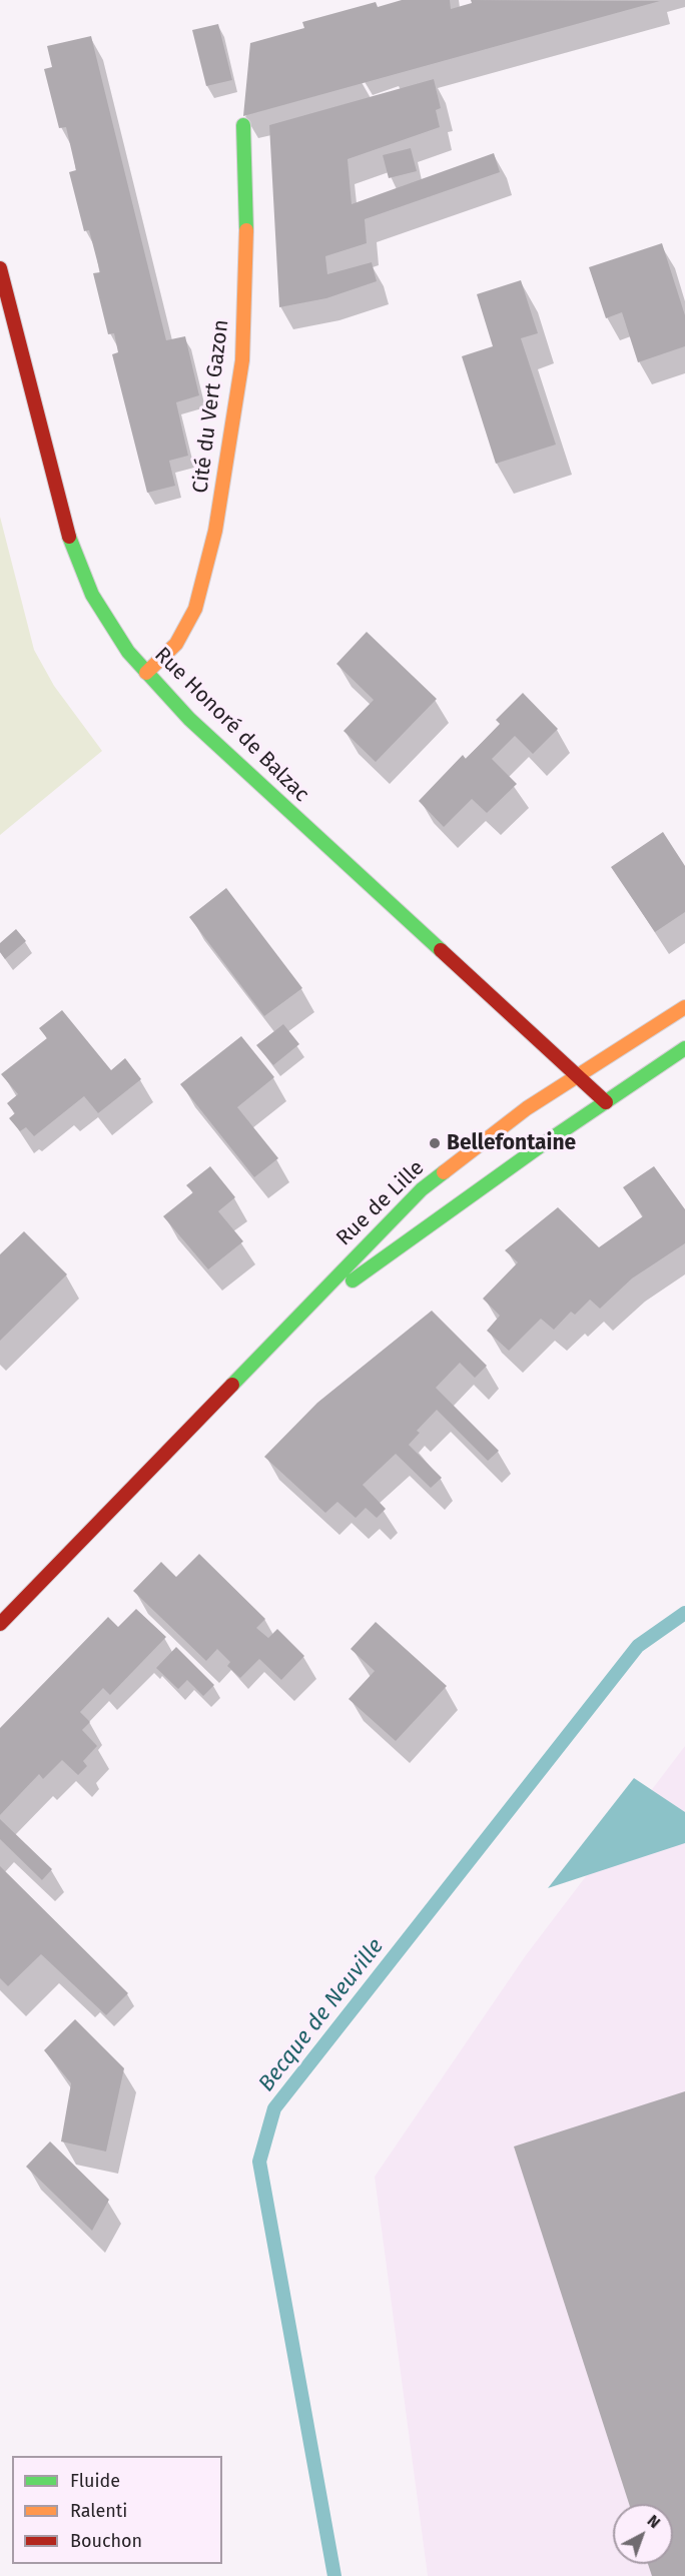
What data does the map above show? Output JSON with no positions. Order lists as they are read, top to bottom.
{
  "streets": {
    "street": ["Cité du Vert Gazon", "Rue Honoré de Balzac", "Rue de Lille"]
  },
  "crossings": [
    ["Cité du Vert Gazon", "Rue Honoré de Balzac"],
    ["Rue Honoré de Balzac", "Rue de Lille"]
  ],
  "water": ["Becque de Neuville"],
  "places": ["Bellefontaine"],
  "legend": ["Fluide", "Ralenti", "Bouchon"],
  "north": "top right"
}
